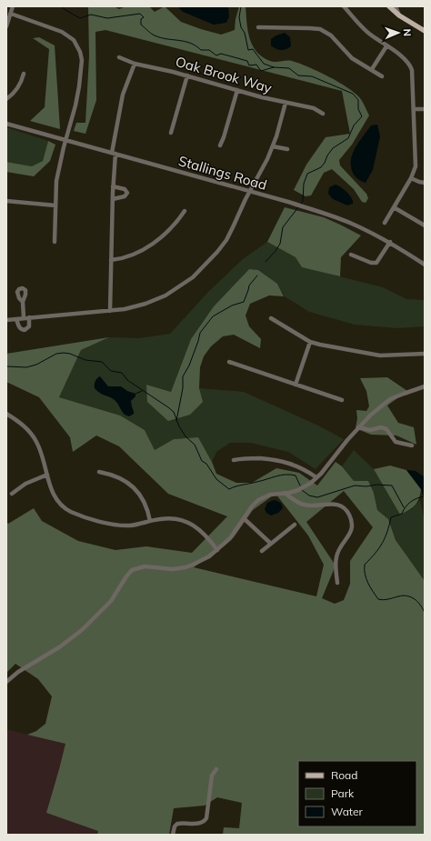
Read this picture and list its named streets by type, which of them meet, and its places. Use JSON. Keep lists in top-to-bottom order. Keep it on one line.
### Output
{"streets":{"street":["Oak Brook Way","Stallings Road"]},"legend":["Road","Park","Water"],"north":"right"}
